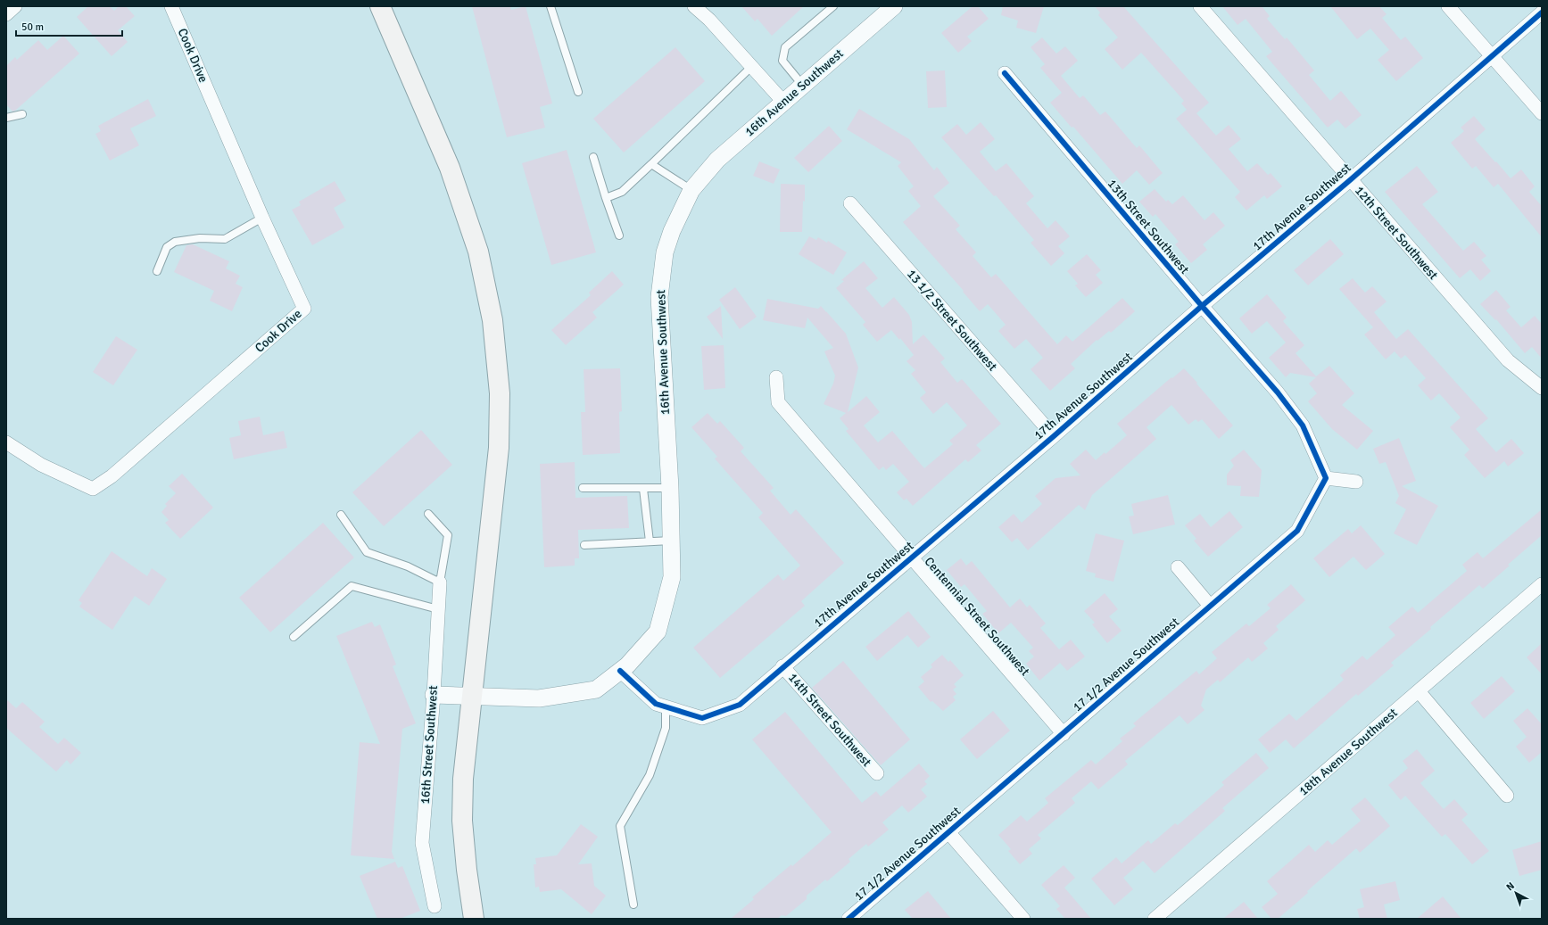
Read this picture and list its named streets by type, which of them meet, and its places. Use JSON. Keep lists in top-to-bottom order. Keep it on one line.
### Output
{"streets":{"street":["Cook Drive","16th Avenue Southwest","17th Avenue Southwest","13th Street Southwest","12th Street Southwest","13 1/2 Street Southwest","Centennial Street Southwest","17 1/2 Avenue Southwest","14th Street Southwest","16th Street Southwest","18th Avenue Southwest"]},"crossings":[["16th Avenue Southwest","17th Avenue Southwest"],["16th Avenue Southwest","16th Street Southwest"],["17th Avenue Southwest","13th Street Southwest"],["17th Avenue Southwest","12th Street Southwest"],["17th Avenue Southwest","13 1/2 Street Southwest"],["17th Avenue Southwest","Centennial Street Southwest"],["17th Avenue Southwest","14th Street Southwest"],["13th Street Southwest","17 1/2 Avenue Southwest"],["Centennial Street Southwest","17 1/2 Avenue Southwest"]],"scale_bar":"50 m","north":"top left"}
